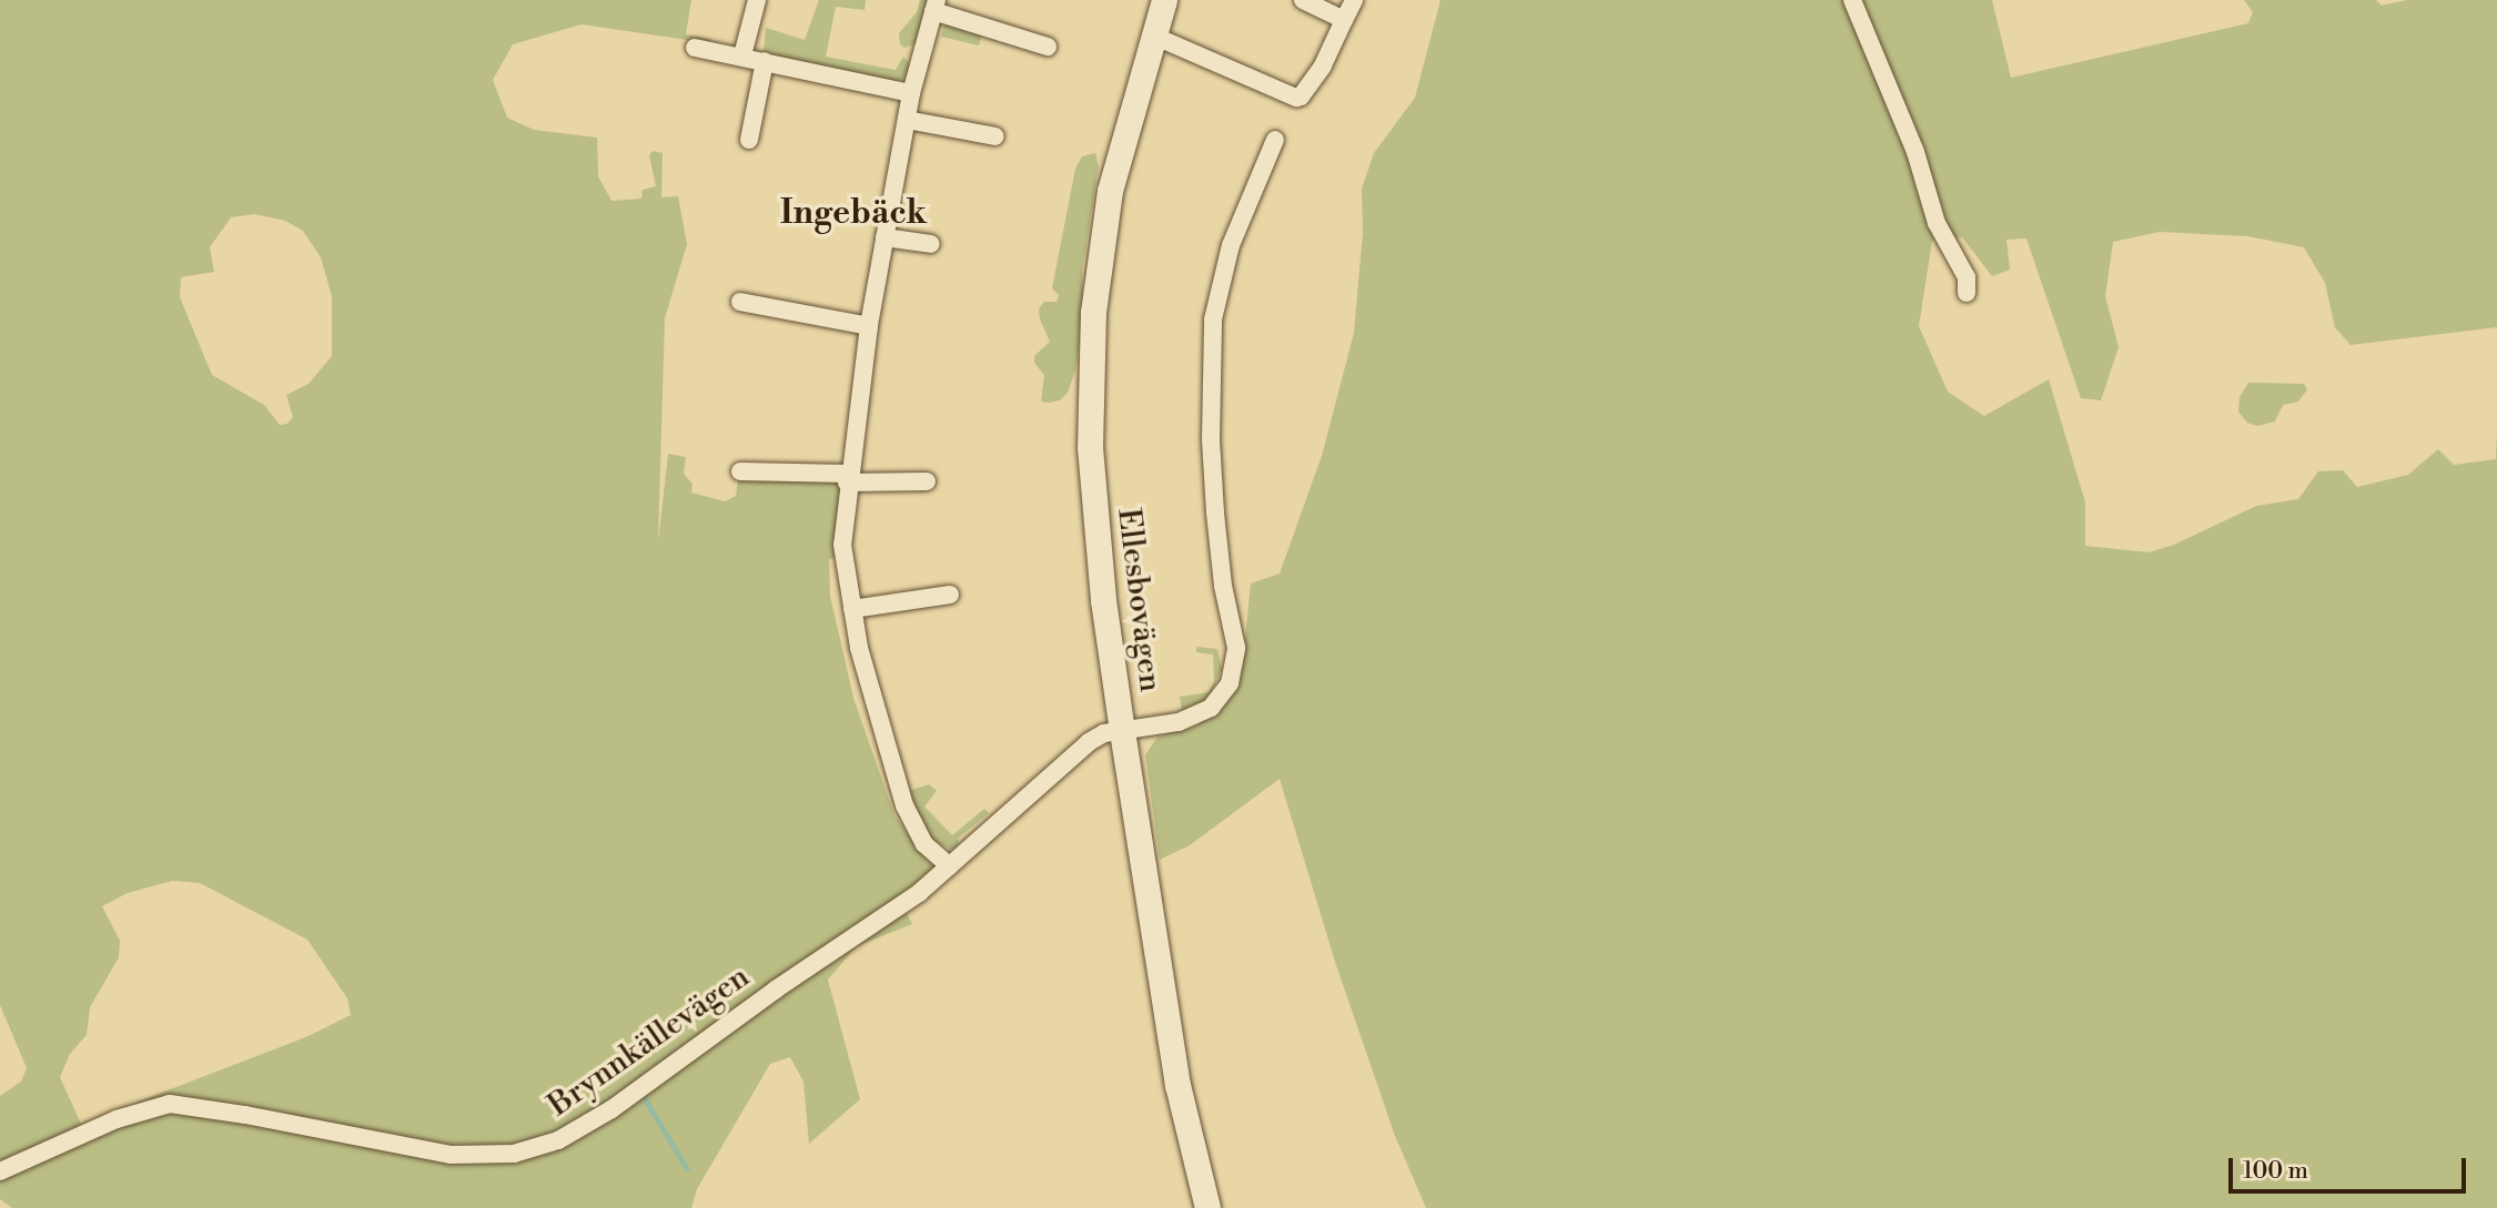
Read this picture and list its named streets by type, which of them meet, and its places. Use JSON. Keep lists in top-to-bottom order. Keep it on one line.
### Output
{"streets":{"main road":["Ellesbovägen"],"street":["Brynnkällevägen"]},"crossings":[["Ellesbovägen","Brynnkällevägen"]],"districts":["Ingebäck"],"scale_bar":"100 m"}
